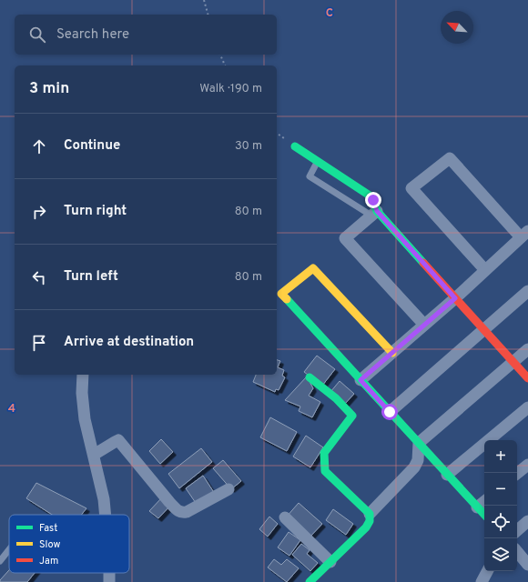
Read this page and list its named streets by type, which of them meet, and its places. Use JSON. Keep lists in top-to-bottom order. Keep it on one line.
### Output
{"legend":["Fast","Slow","Jam"],"north":"top left","page":{"search":"Search here","heading":["3 min","Walk · 190 m"],"list":[["Continue","30 m"],["Turn right","80 m"],["Turn left","80 m"],"Arrive at destination"],"map_buttons":["+","−"]},"grid":{"columns":["C"],"rows":["4"]}}
